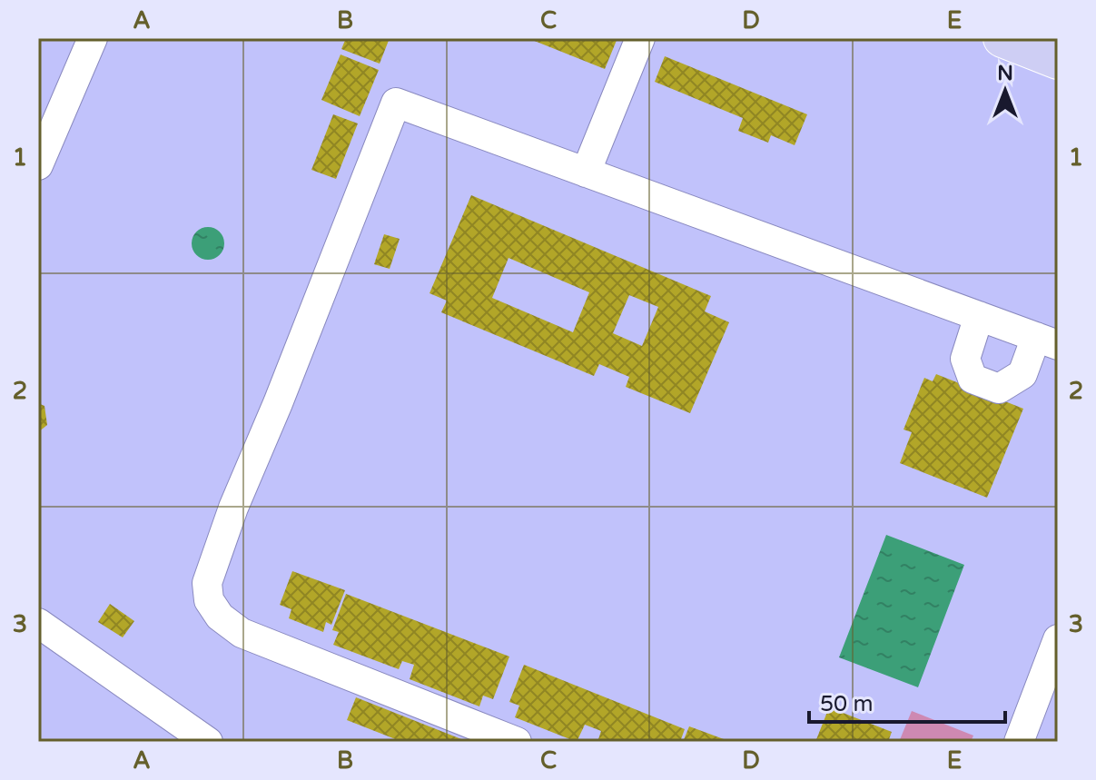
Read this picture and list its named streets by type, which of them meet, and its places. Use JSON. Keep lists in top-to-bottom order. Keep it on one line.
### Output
{"scale_bar":"50 m","north":"top","grid":{"columns":["A","B","C","D","E"],"rows":["1","2","3"]}}
